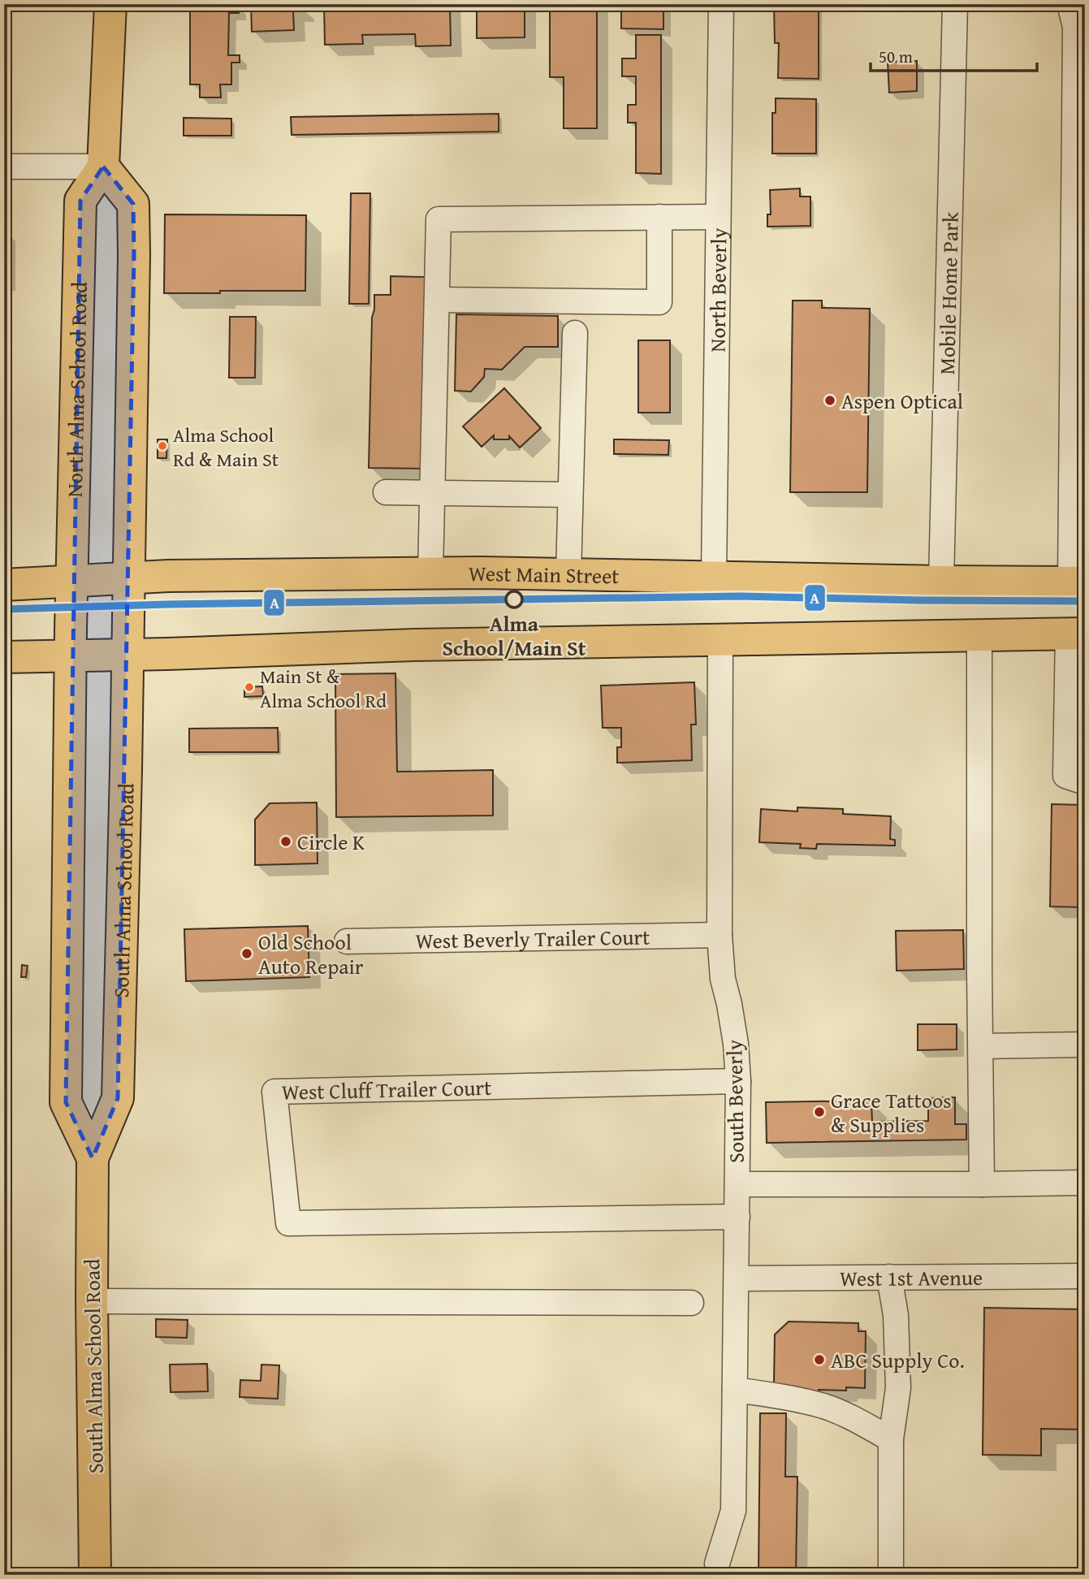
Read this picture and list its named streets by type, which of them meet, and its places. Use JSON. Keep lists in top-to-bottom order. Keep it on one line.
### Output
{"streets":{"main road":["North Alma School Road","West Main Street","South Alma School Road"],"street":["North Beverly","Mobile Home Park","West Beverly Trailer Court","West Cluff Trailer Court","South Beverly","West 1st Avenue"]},"crossings":[["North Beverly","West Main Street"],["Mobile Home Park","West Main Street"],["North Alma School Road","West Main Street"],["North Alma School Road","South Alma School Road"],["West Main Street","South Alma School Road"],["West Beverly Trailer Court","South Beverly"],["West Cluff Trailer Court","South Beverly"],["South Beverly","West 1st Avenue"]],"places":["Aspen Optical","Alma School Rd & Main St","Alma School/Main St","Main St & Alma School Rd","Circle K","Old School Auto Repair","Grace Tattoos & Supplies","ABC Supply Co."],"lines":["transit line A"],"scale_bar":"50 m"}
